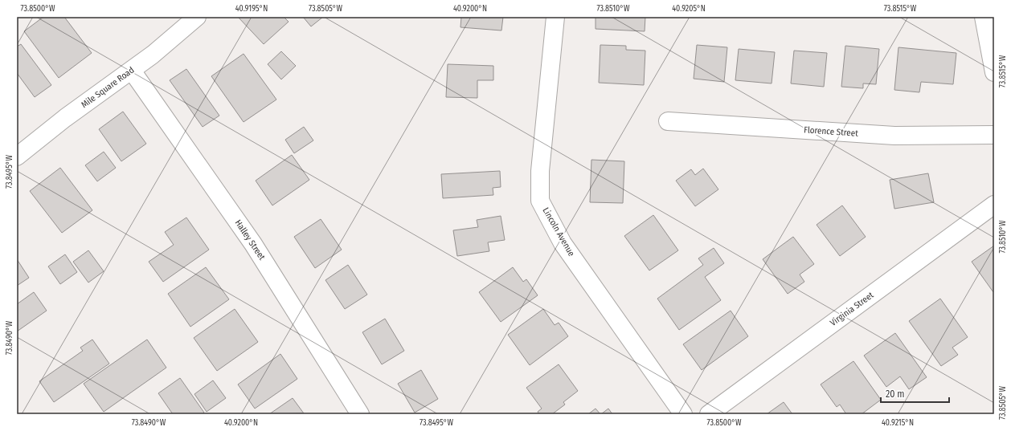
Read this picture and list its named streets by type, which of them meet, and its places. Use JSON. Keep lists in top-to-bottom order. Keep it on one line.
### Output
{"streets":{"street":["Mile Square Road","Florence Street","Lincoln Avenue","Halley Street","Virginia Street"]},"crossings":[["Mile Square Road","Halley Street"]],"scale_bar":"20 m","coordinates":["73.8500°W","40.9195°N","73.8505°W","40.9200°N","73.8510°W","40.9205°N","73.8515°W","73.8495°W","73.8490°W","40.9215°N"]}
